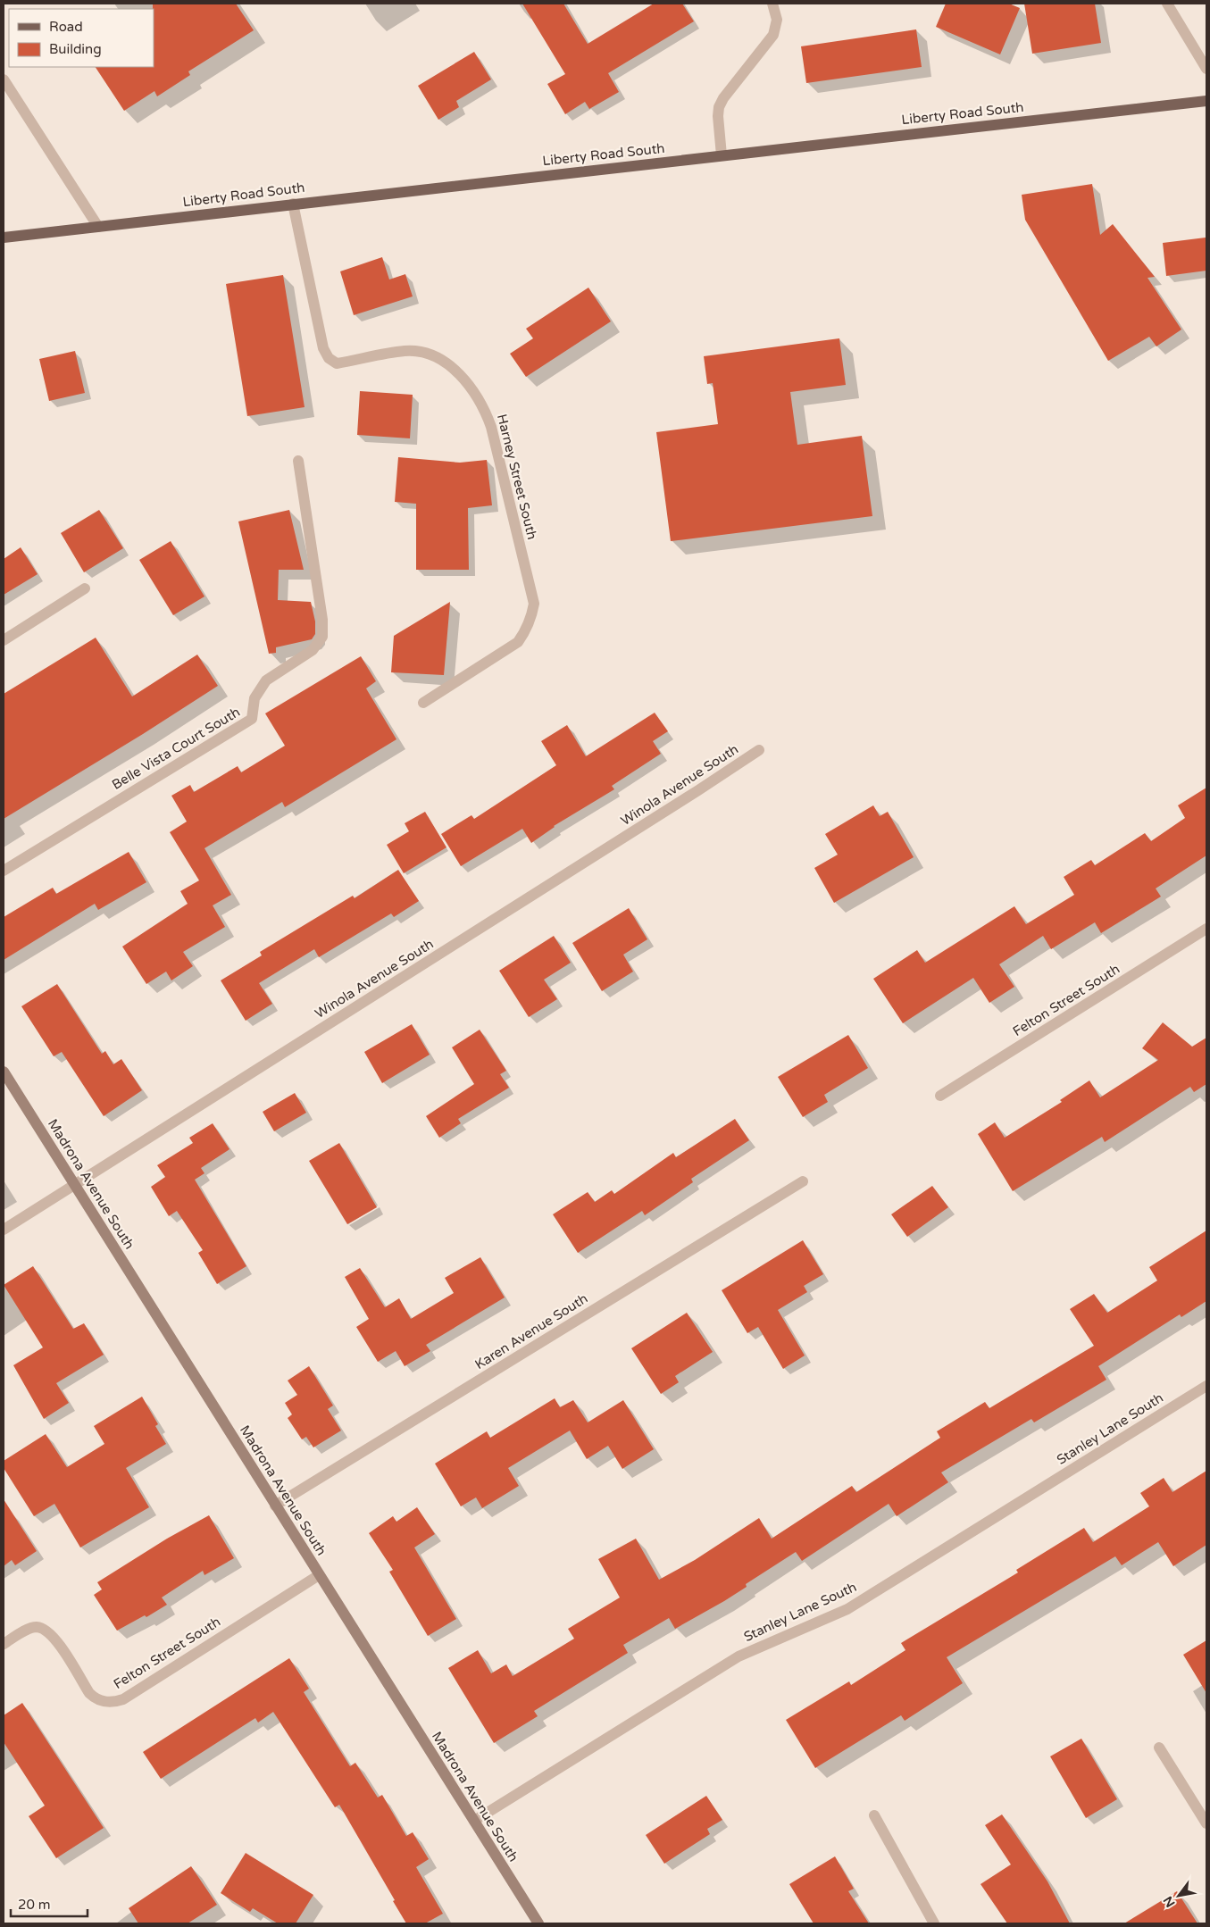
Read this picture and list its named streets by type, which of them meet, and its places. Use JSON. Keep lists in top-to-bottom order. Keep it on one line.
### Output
{"streets":{"main road":["Liberty Road South","Madrona Avenue South"],"street":["Harney Street South","Belle Vista Court South","Winola Avenue South","Felton Street South","Karen Avenue South","Stanley Lane South"]},"crossings":[["Liberty Road South","Harney Street South"],["Winola Avenue South","Madrona Avenue South"],["Felton Street South","Madrona Avenue South"],["Madrona Avenue South","Karen Avenue South"],["Madrona Avenue South","Stanley Lane South"]],"legend":["Road","Building"],"scale_bar":"20 m","north":"bottom left"}
